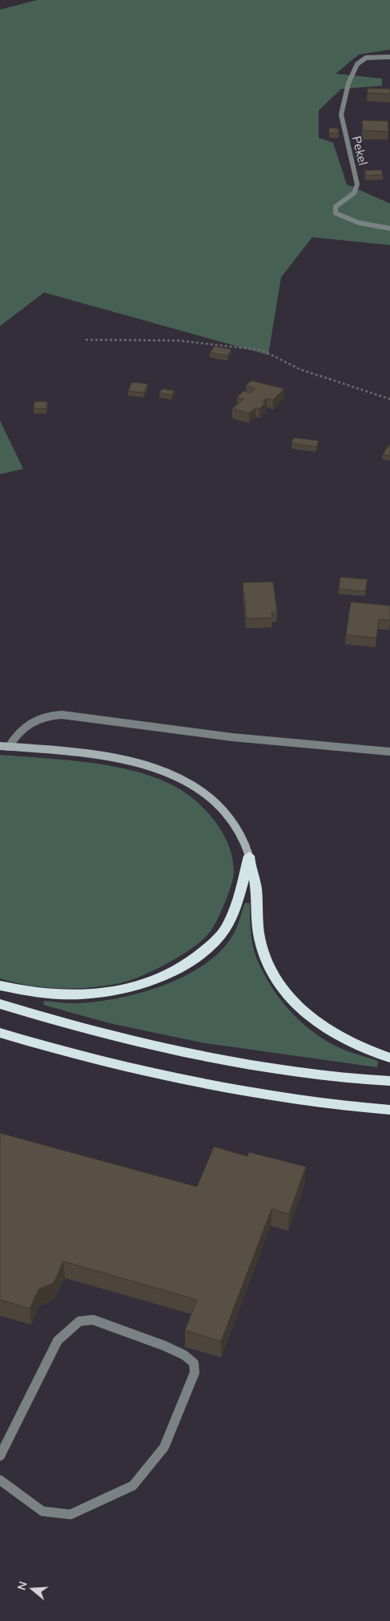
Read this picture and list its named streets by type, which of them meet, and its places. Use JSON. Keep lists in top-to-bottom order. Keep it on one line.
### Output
{"streets":{"street":["Pekel"]},"north":"left"}
